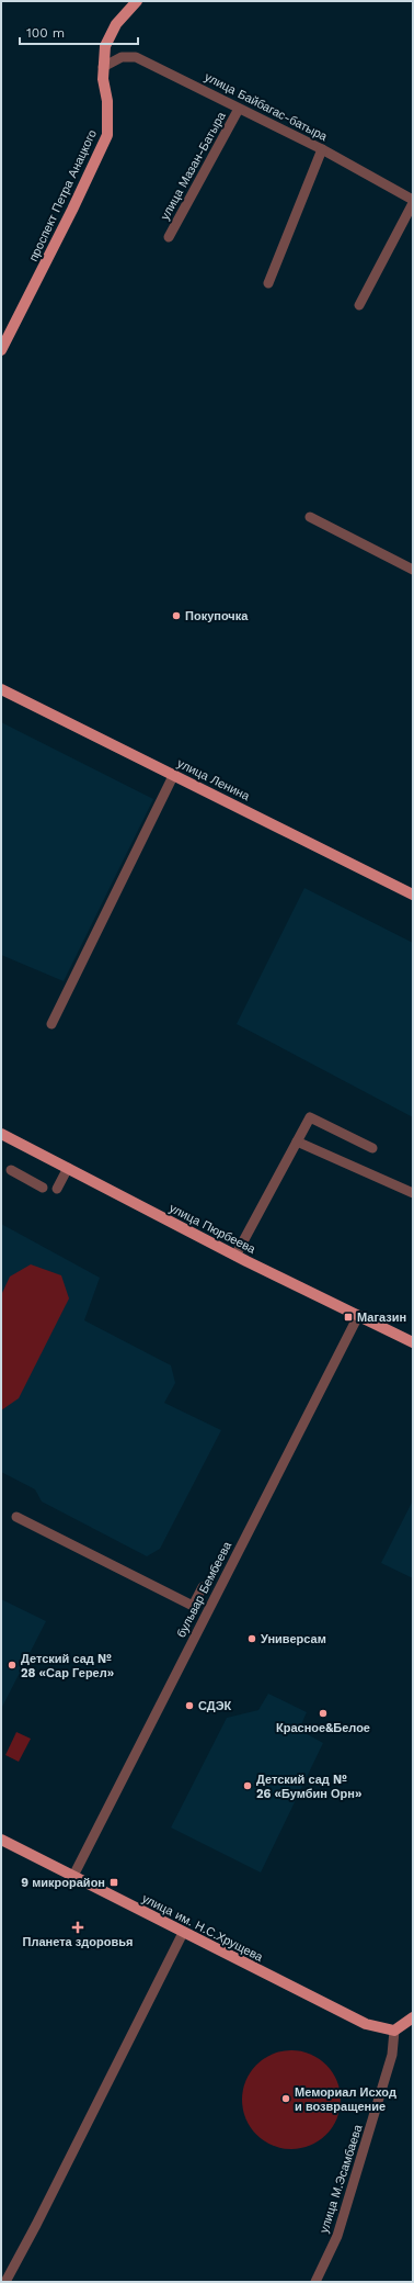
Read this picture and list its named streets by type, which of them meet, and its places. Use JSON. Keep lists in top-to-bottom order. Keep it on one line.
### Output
{"streets":{"main road":["проспект Петра Анацкого","улица Ленина","улица Пюрбеева","улица им. Н.С.Хрущева"],"street":["улица Байбагас-батыра","улица Мазан-Батыра","бульвар Бембеева","улица М.Эсамбаева"]},"crossings":[["улица Байбагас-батыра","улица Мазан-Батыра"],["улица Байбагас-батыра","проспект Петра Анацкого"],["улица Пюрбеева","бульвар Бембеева"],["бульвар Бембеева","улица им. Н.С.Хрущева"],["улица им. Н.С.Хрущева","улица М.Эсамбаева"]],"places":{"other":["Покупочка","Универсам","Детский сад № 28 «Сар Герел»","СДЭК","Красное&Белое","Детский сад № 26 «Бумбин Орн»","Мемориал Исход и возвращение"],"transit":["Магазин","9 микрорайон"],"health":["Планета здоровья"]},"scale_bar":"100 m"}
